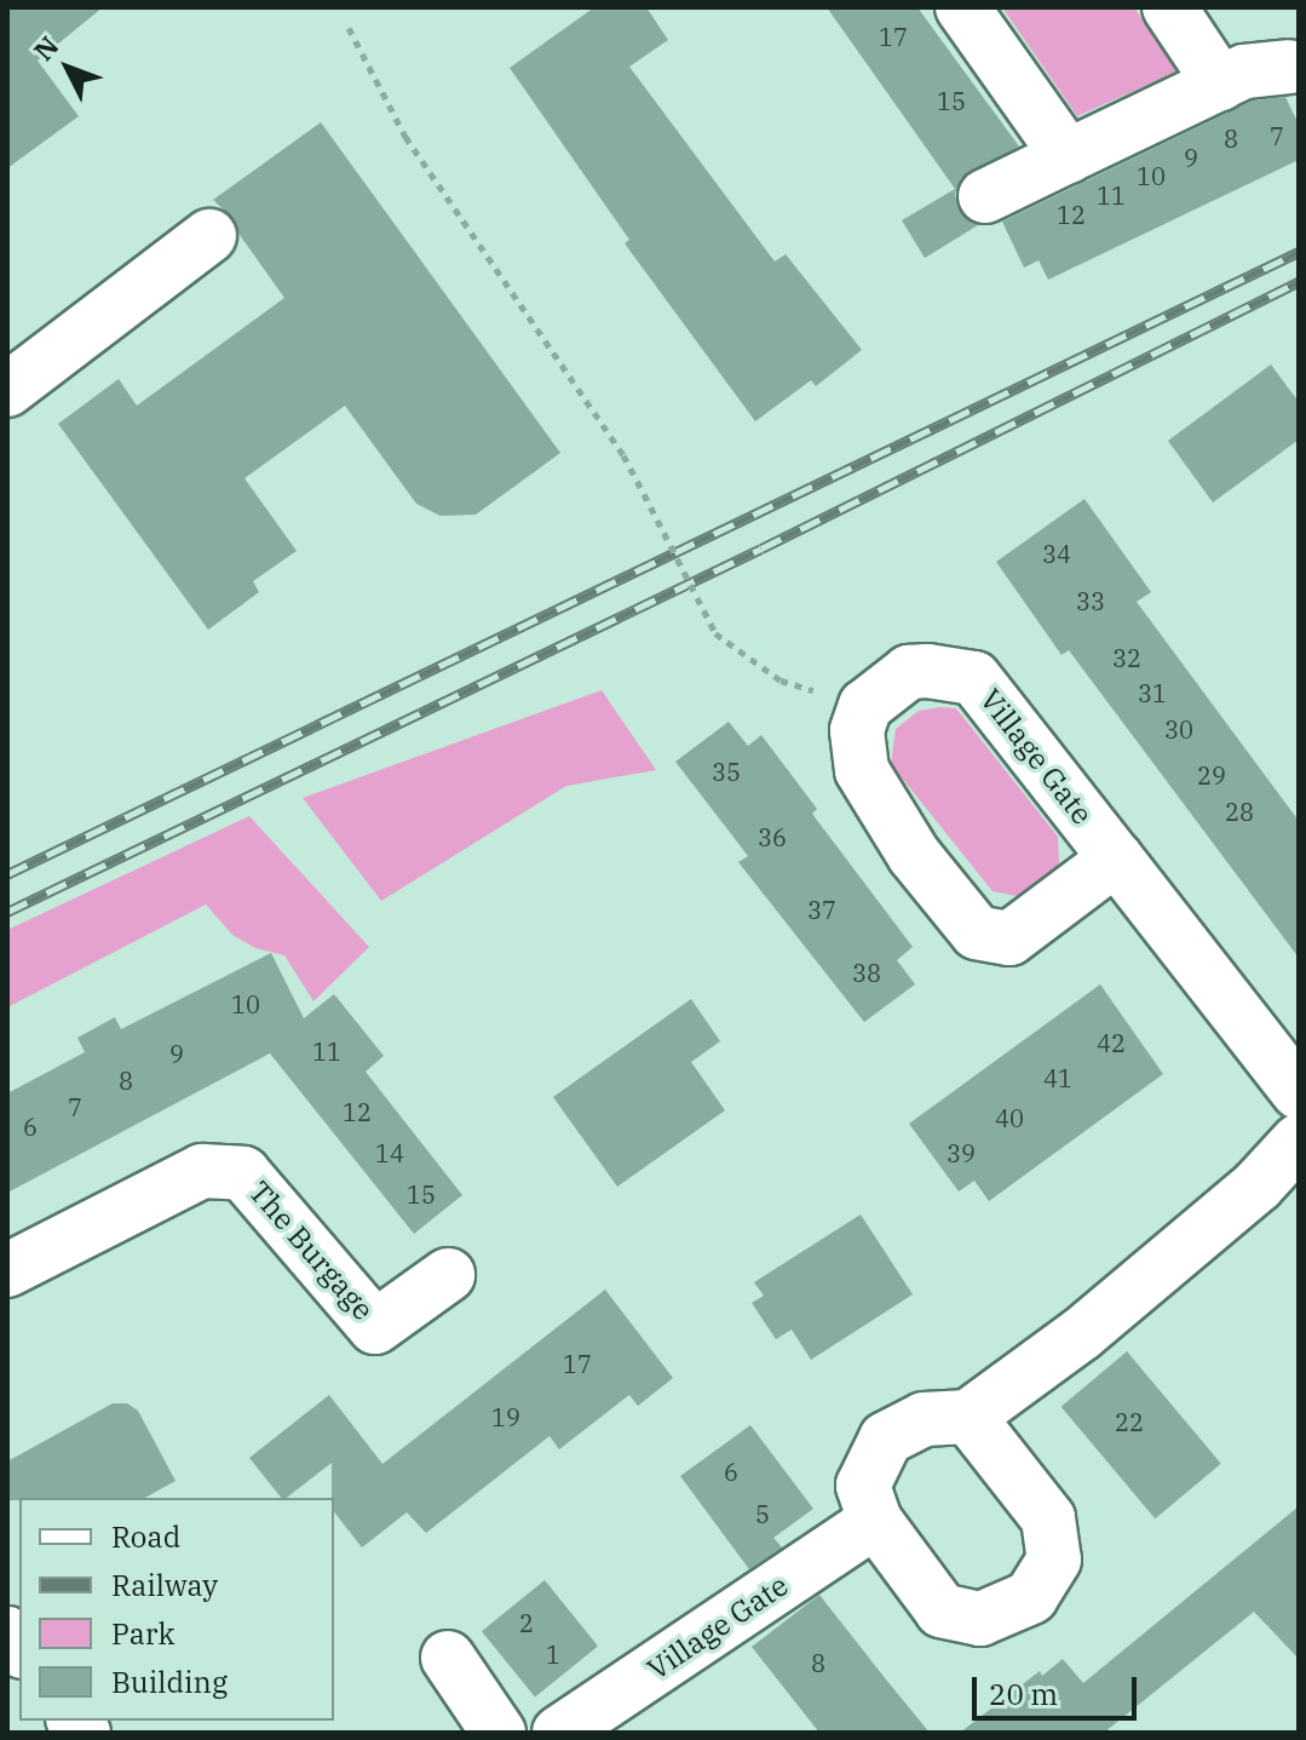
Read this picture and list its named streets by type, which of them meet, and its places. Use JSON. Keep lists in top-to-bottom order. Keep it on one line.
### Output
{"streets":{"street":["Village Gate","The Burgage"]},"house_numbers":["17","15","7","8","9","10","11","12","34","33","32","31","30","35","29","28","36","37","38","10","42","11","9","41","8","7","12","40","6","14","39","15","17","19","22","6","5","2","1","8"],"legend":["Road","Railway","Park","Building"],"scale_bar":"20 m","north":"top left"}
